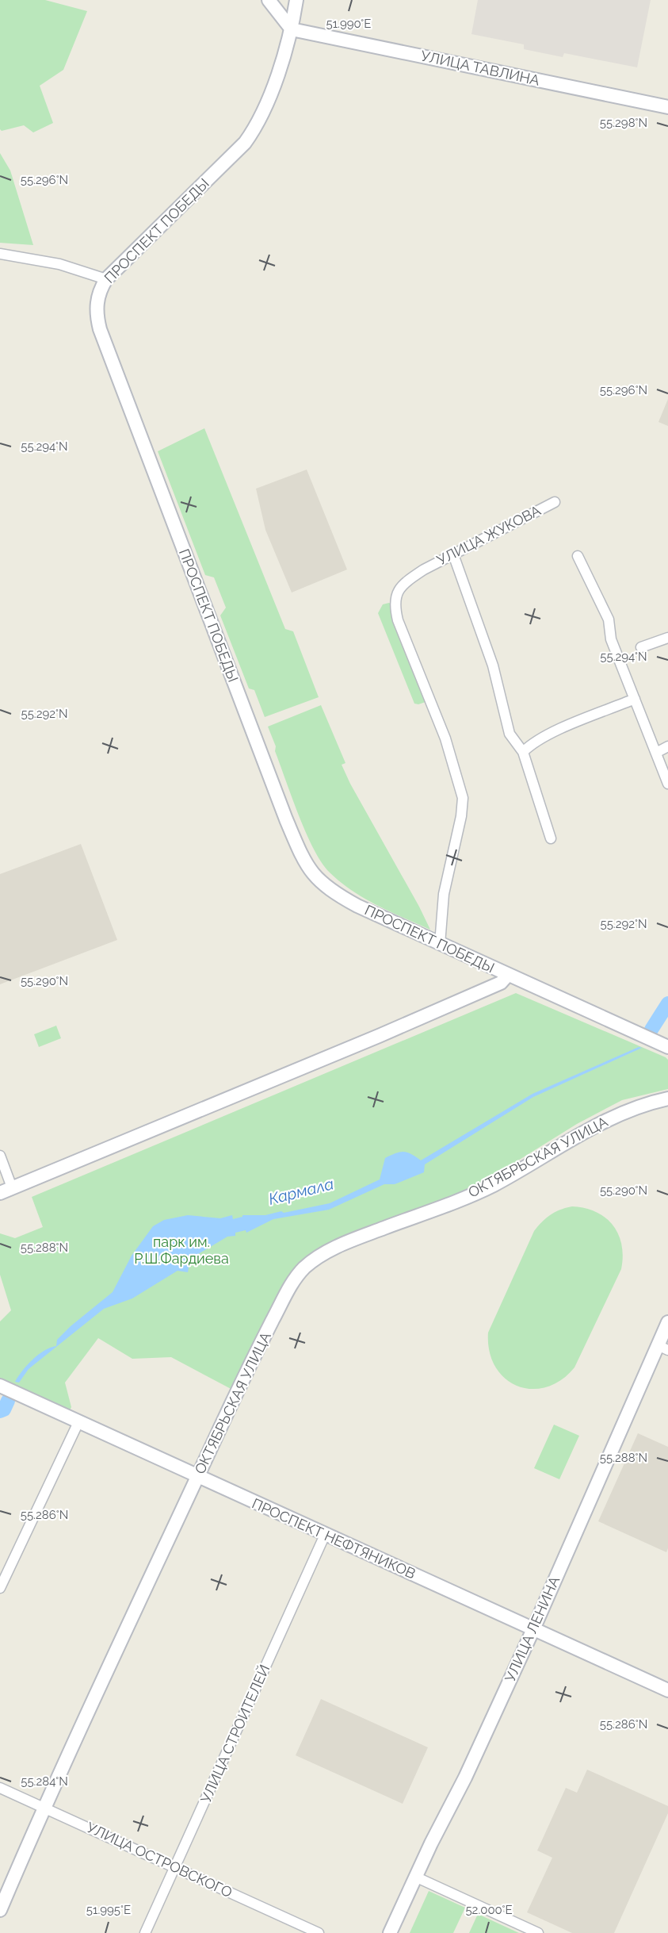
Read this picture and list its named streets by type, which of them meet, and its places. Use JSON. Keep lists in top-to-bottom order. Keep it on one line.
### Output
{"streets":{"main road":["УЛИЦА ТАВЛИНА","ПРОСПЕКТ ПОБЕДЫ","ОКТЯБРЬСКАЯ УЛИЦА","ПРОСПЕКТ НЕФТЯНИКОВ","УЛИЦА ЛЕНИНА"],"street":["УЛИЦА ЖУКОВА","УЛИЦА СТРОИТЕЛЕЙ","УЛИЦА ОСТРОВСКОГО"]},"crossings":[["УЛИЦА ТАВЛИНА","ПРОСПЕКТ ПОБЕДЫ"],["ПРОСПЕКТ ПОБЕДЫ","УЛИЦА ЖУКОВА"],["ОКТЯБРЬСКАЯ УЛИЦА","ПРОСПЕКТ НЕФТЯНИКОВ"],["ОКТЯБРЬСКАЯ УЛИЦА","УЛИЦА ОСТРОВСКОГО"],["ПРОСПЕКТ НЕФТЯНИКОВ","УЛИЦА ЛЕНИНА"],["ПРОСПЕКТ НЕФТЯНИКОВ","УЛИЦА СТРОИТЕЛЕЙ"],["УЛИЦА СТРОИТЕЛЕЙ","УЛИЦА ОСТРОВСКОГО"]],"water":["Кармала"],"parks":["парк им. Р.Ш.Фардиева"],"coordinates":["51.990°E","55.298°N","55.296°N","55.294°N","55.292°N","55.290°N","55.288°N","55.286°N","55.284°N","51.995°E","52.000°E"]}
